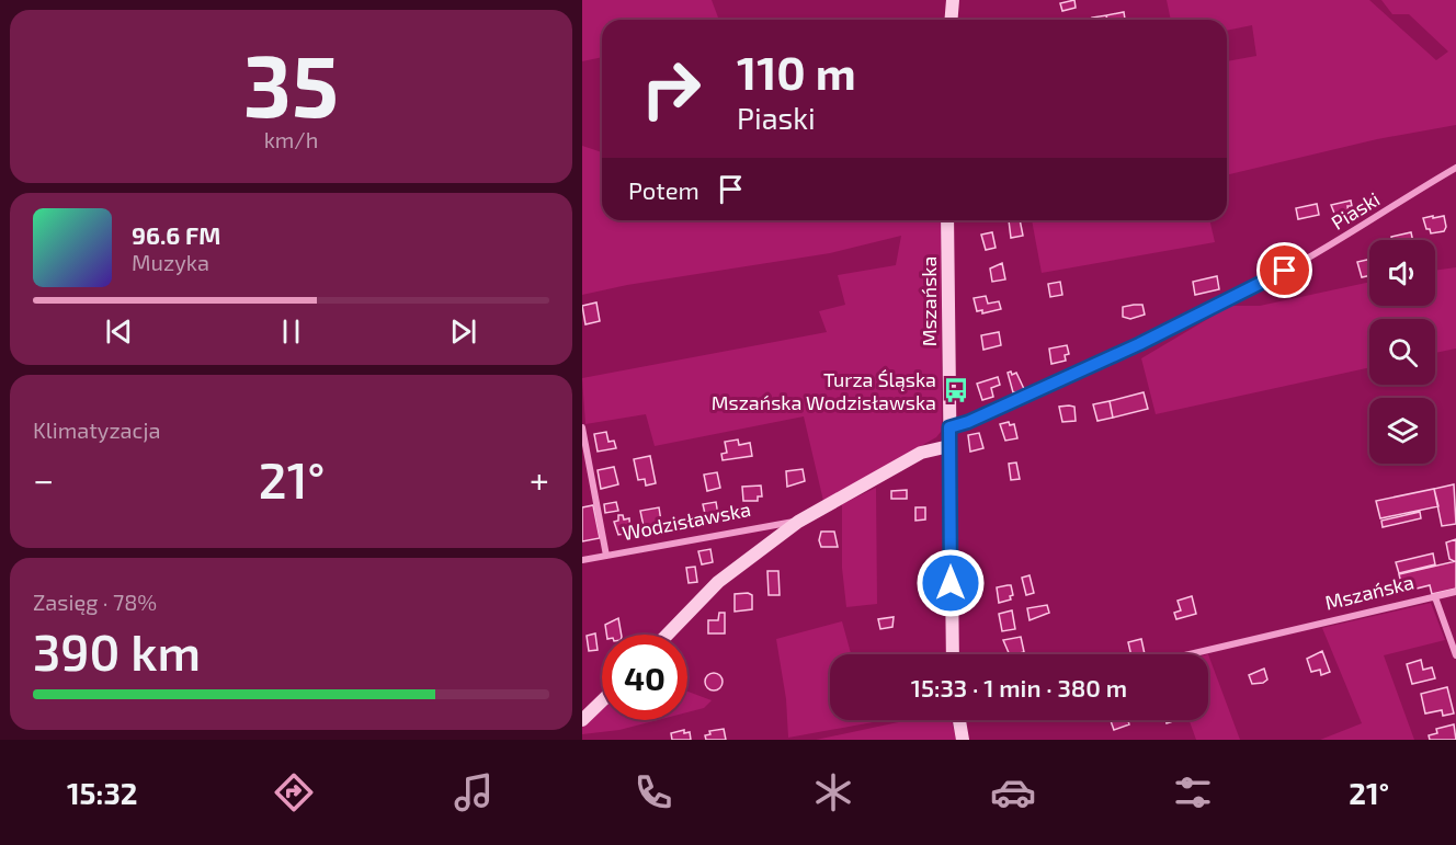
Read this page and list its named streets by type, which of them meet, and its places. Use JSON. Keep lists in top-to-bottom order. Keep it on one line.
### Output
{"streets":{"street":["Piaski","Mszańska","Wodzisławska"]},"crossings":[["Piaski","Mszańska"],["Mszańska","Wodzisławska"]],"places":{"bus stop":["Turza Śląska Mszańska Wodzisławska"]},"page":{"tile":[["35","km/h"],"Klimatyzacja",["Zasięg · 78%","390 km"]],"turn":["110 m","Piaski"],"then":"Potem","song":["96.6 FM","Muzyka"],"heat":["−","21°","+"],"limit":"40","trip":"15:33 · 1 min · 380 m","tabs":["15:32","21°"]}}
